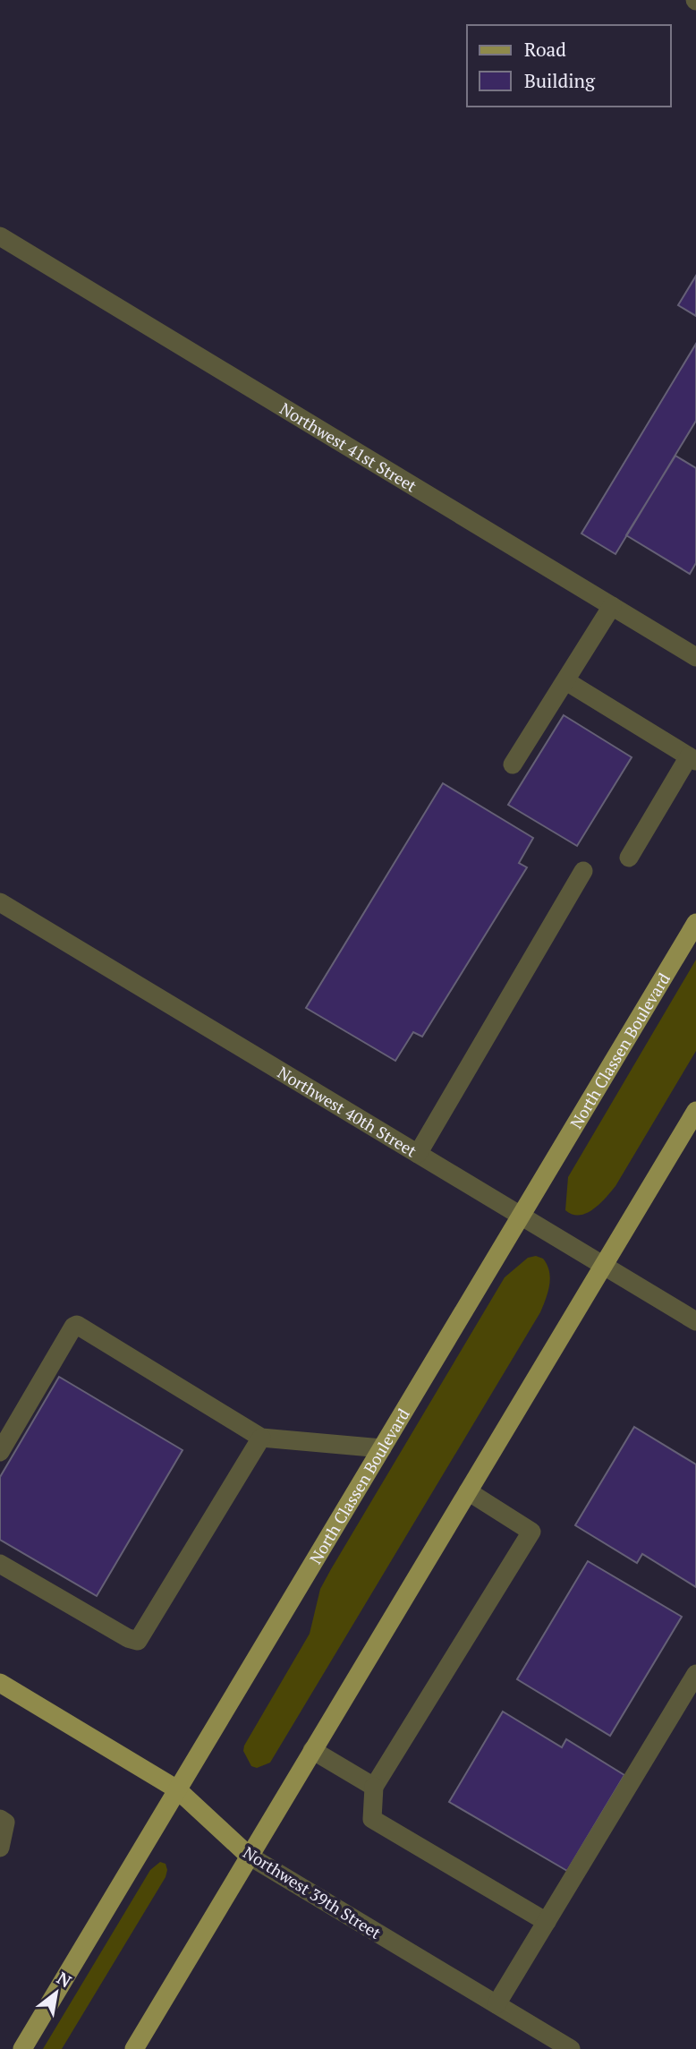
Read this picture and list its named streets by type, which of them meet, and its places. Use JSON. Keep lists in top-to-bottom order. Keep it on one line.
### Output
{"streets":{"main road":["North Classen Boulevard","Northwest 39th Street"],"street":["Northwest 41st Street","Northwest 40th Street"]},"crossings":[["North Classen Boulevard","Northwest 40th Street"],["North Classen Boulevard","Northwest 39th Street"]],"legend":["Road","Building"],"north":"top right"}
